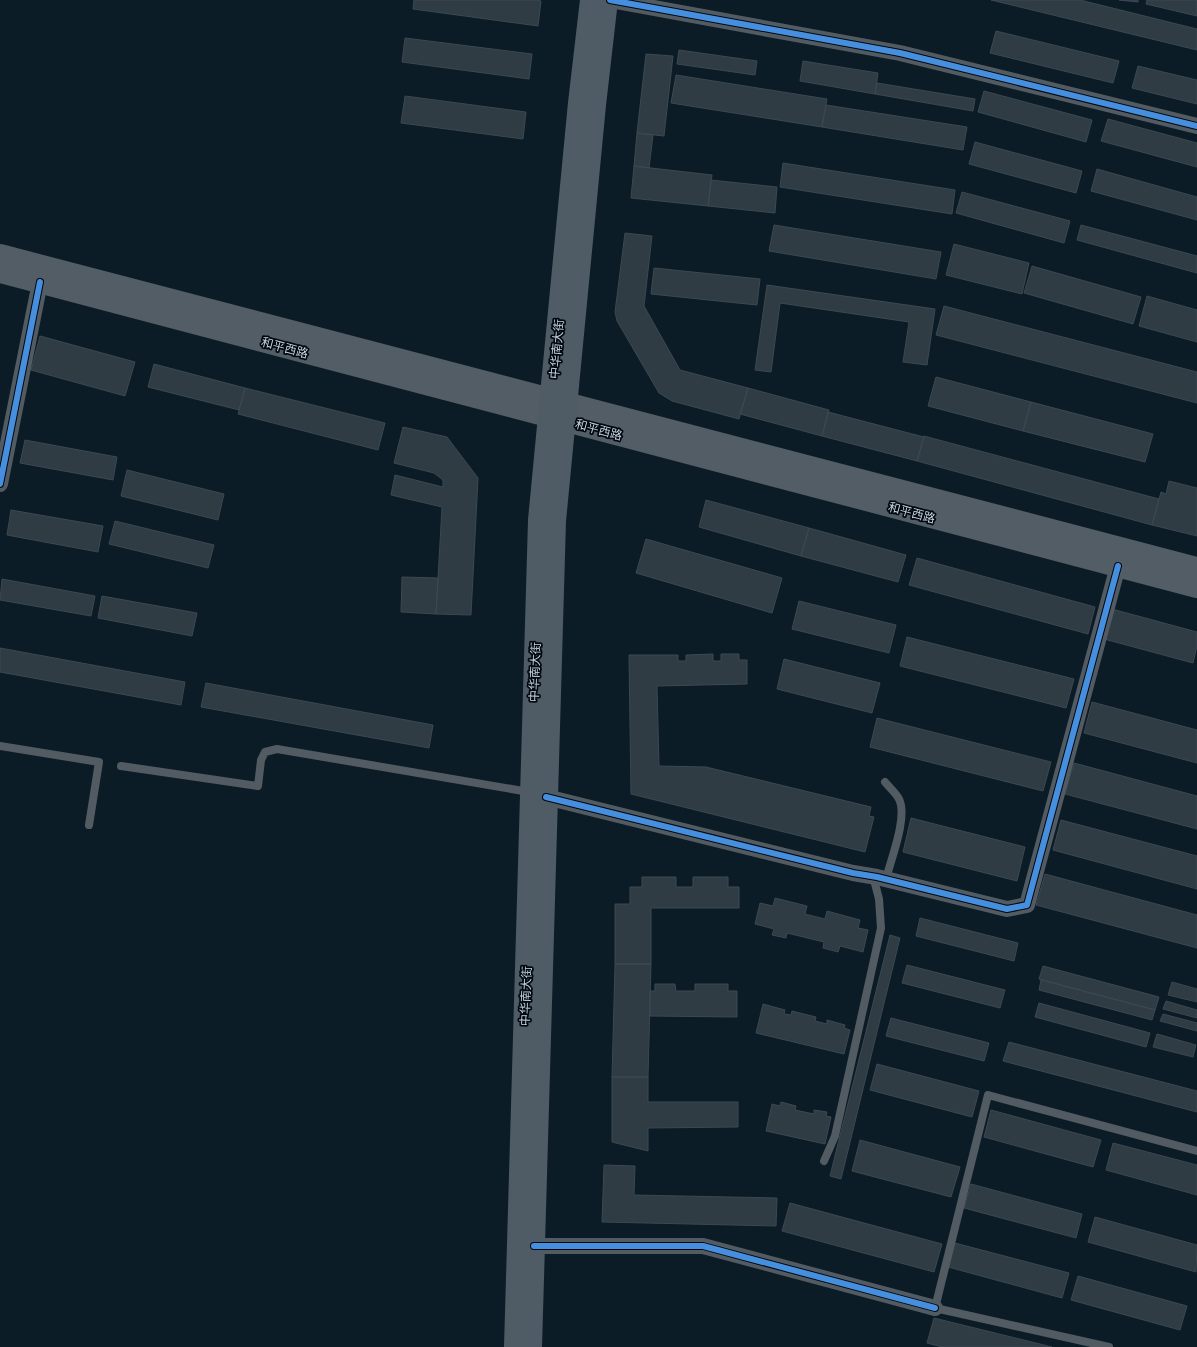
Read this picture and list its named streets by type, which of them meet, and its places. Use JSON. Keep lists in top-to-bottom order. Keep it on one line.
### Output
{"streets":{"main road":["和平西路","中华南大街"]},"crossings":[["和平西路","中华南大街"]]}
